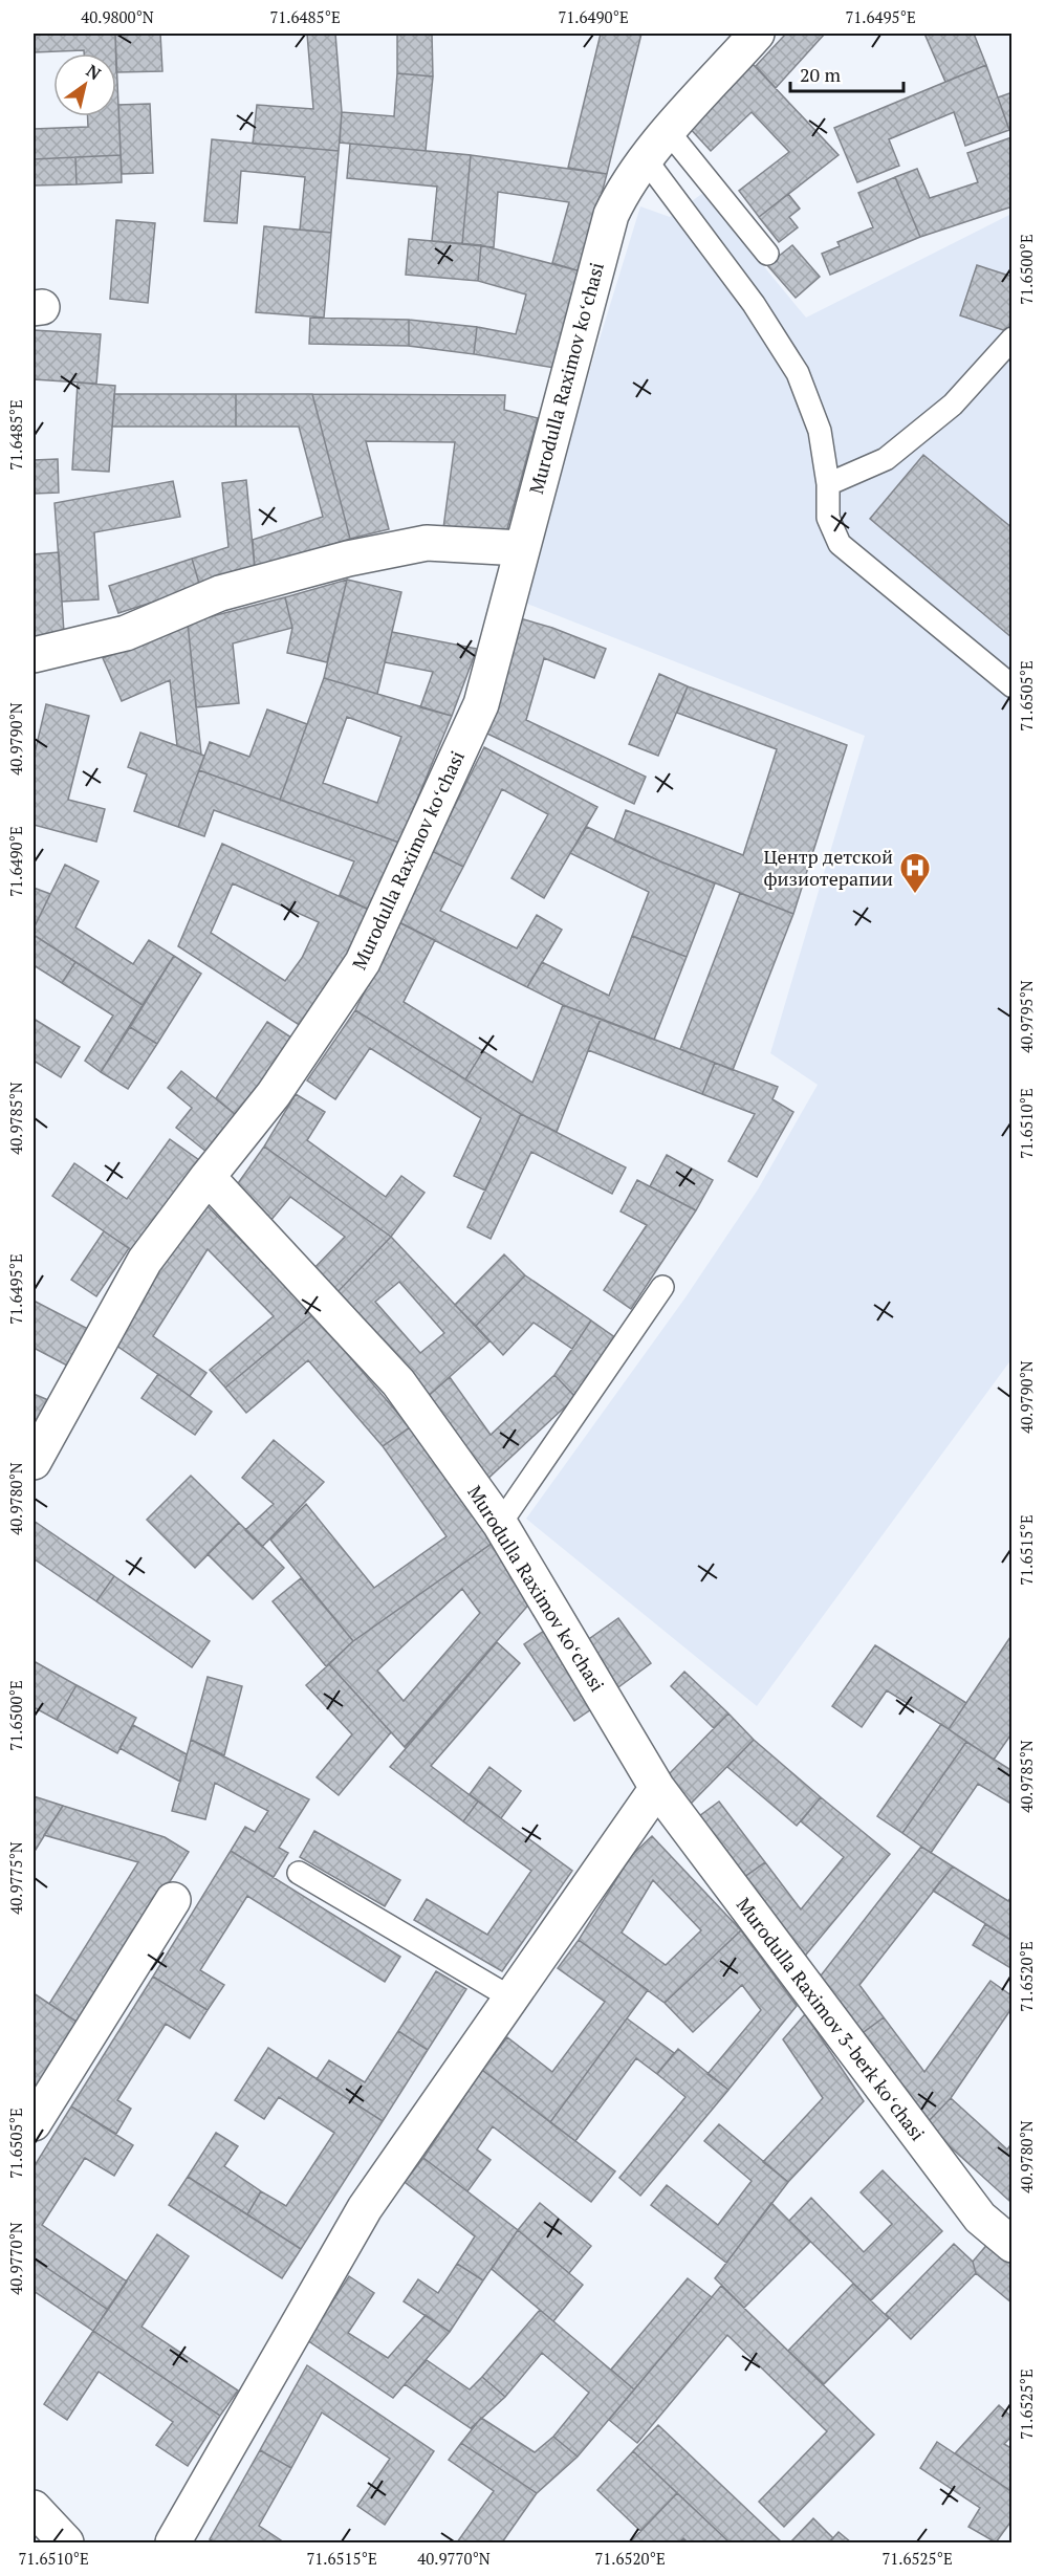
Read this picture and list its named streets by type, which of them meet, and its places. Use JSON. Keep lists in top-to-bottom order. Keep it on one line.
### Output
{"streets":{"street":["Murodulla Raximov koʻchasi","Murodulla Raximov 3-berk koʻchasi"]},"crossings":[["Murodulla Raximov koʻchasi","Murodulla Raximov 3-berk koʻchasi"]],"places":{"hospital":["Центр детской физиотерапии"]},"scale_bar":"20 m","north":"top right","coordinates":["40.9800°N","71.6485°E","71.6490°E","71.6495°E","71.6500°E","71.6505°E","40.9790°N","40.9795°N","40.9785°N","71.6510°E","40.9780°N","71.6515°E","40.9775°N","71.6520°E","40.9770°N","71.6525°E"]}
